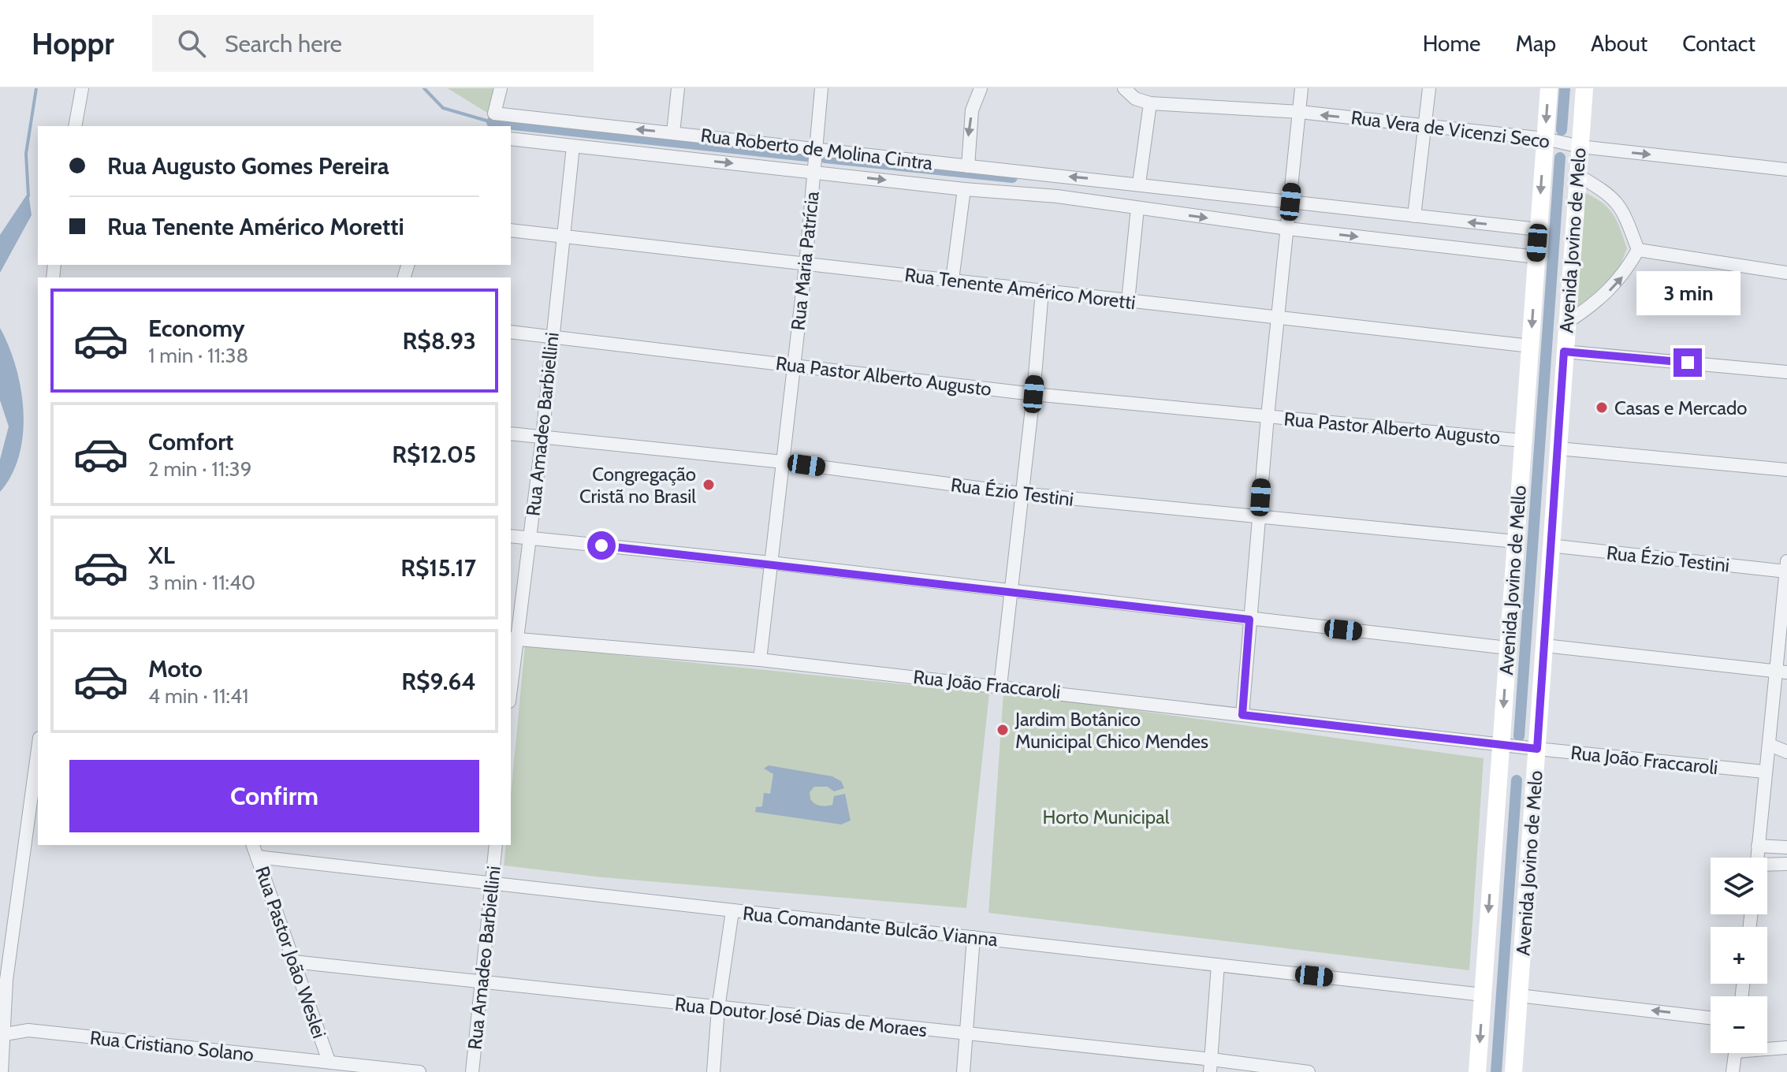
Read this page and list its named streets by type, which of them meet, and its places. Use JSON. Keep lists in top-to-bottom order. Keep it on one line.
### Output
{"streets":{"main road":["Avenida Jovino de Melo","Avenida Jovino de Mello"],"street":["Rua Vera de Vicenzi Seco","Rua Roberto de Molina Cintra","Rua Maria Patrícia","Rua Tenente Américo Moretti","Rua Pastor Alberto Augusto","Rua Amadeo Barbiellini","Rua Ézio Testini","Rua João Fraccaroli","Rua Comandante Bulcão Vianna","Rua Pastor João Weslei","Rua Doutor José Dias de Moraes","Rua Cristiano Solano"]},"crossings":[["Rua Vera de Vicenzi Seco","Avenida Jovino de Melo"],["Rua Vera de Vicenzi Seco","Avenida Jovino de Mello"],["Rua Roberto de Molina Cintra","Rua Maria Patrícia"],["Rua Roberto de Molina Cintra","Rua Amadeo Barbiellini"],["Rua Roberto de Molina Cintra","Avenida Jovino de Mello"],["Avenida Jovino de Melo","Rua Ézio Testini"],["Avenida Jovino de Melo","Rua João Fraccaroli"],["Rua Maria Patrícia","Rua Tenente Américo Moretti"],["Rua Maria Patrícia","Rua Pastor Alberto Augusto"],["Rua Maria Patrícia","Rua Ézio Testini"],["Rua Maria Patrícia","Rua João Fraccaroli"],["Rua Tenente Américo Moretti","Rua Amadeo Barbiellini"],["Rua Tenente Américo Moretti","Avenida Jovino de Mello"],["Rua Pastor Alberto Augusto","Rua Amadeo Barbiellini"],["Rua Pastor Alberto Augusto","Avenida Jovino de Mello"],["Rua Amadeo Barbiellini","Rua Ézio Testini"],["Rua Amadeo Barbiellini","Rua João Fraccaroli"],["Rua Amadeo Barbiellini","Rua Comandante Bulcão Vianna"],["Rua Amadeo Barbiellini","Rua Doutor José Dias de Moraes"],["Rua Ézio Testini","Avenida Jovino de Mello"],["Avenida Jovino de Mello","Rua João Fraccaroli"],["Avenida Jovino de Mello","Rua Comandante Bulcão Vianna"],["Rua Comandante Bulcão Vianna","Rua Pastor João Weslei"],["Rua Pastor João Weslei","Rua Doutor José Dias de Moraes"],["Rua Pastor João Weslei","Rua Cristiano Solano"]],"one_way":["Avenida Jovino de Mello"],"parks":["Horto Municipal"],"places":["Casas e Mercado","Congregação Cristã no Brasil","Jardim Botânico Municipal Chico Mendes"],"page":{"header":"Hoppr","search":"Search here","nav":["Home","Map","About","Contact"],"banner":["Rua Augusto Gomes Pereira","Rua Tenente Américo Moretti"],"bubble":"3 min","list":[{"name":"Economy","note":"1 min · 11:38","value":"R$8.93"},{"name":"Comfort","note":"2 min · 11:39","value":"R$12.05"},{"name":"XL","note":"3 min · 11:40","value":"R$15.17"},{"name":"Moto","note":"4 min · 11:41","value":"R$9.64"}],"buttons":"Confirm","map_buttons":["+","−"]}}
